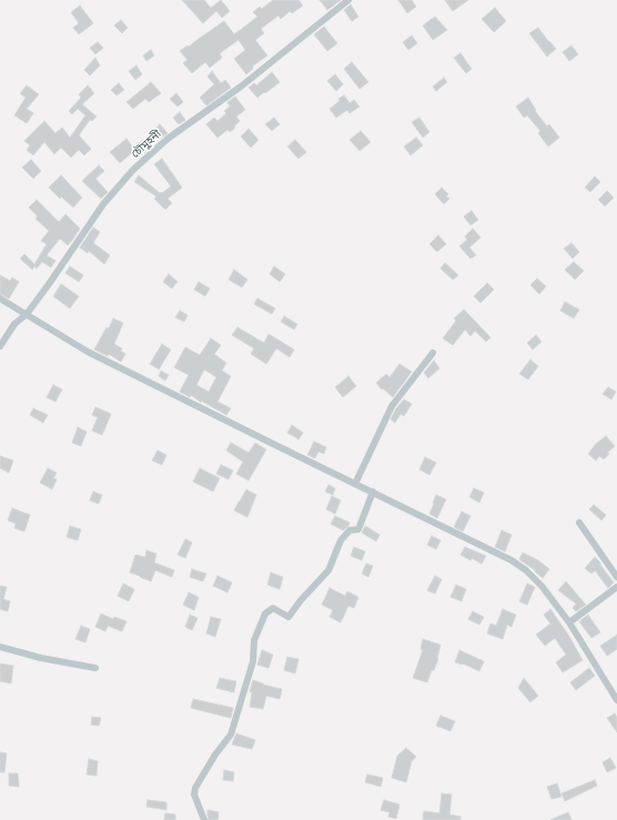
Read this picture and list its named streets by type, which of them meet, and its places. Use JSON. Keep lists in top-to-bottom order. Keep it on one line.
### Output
{"streets":{"street":["চৌমুহনী"]}}
